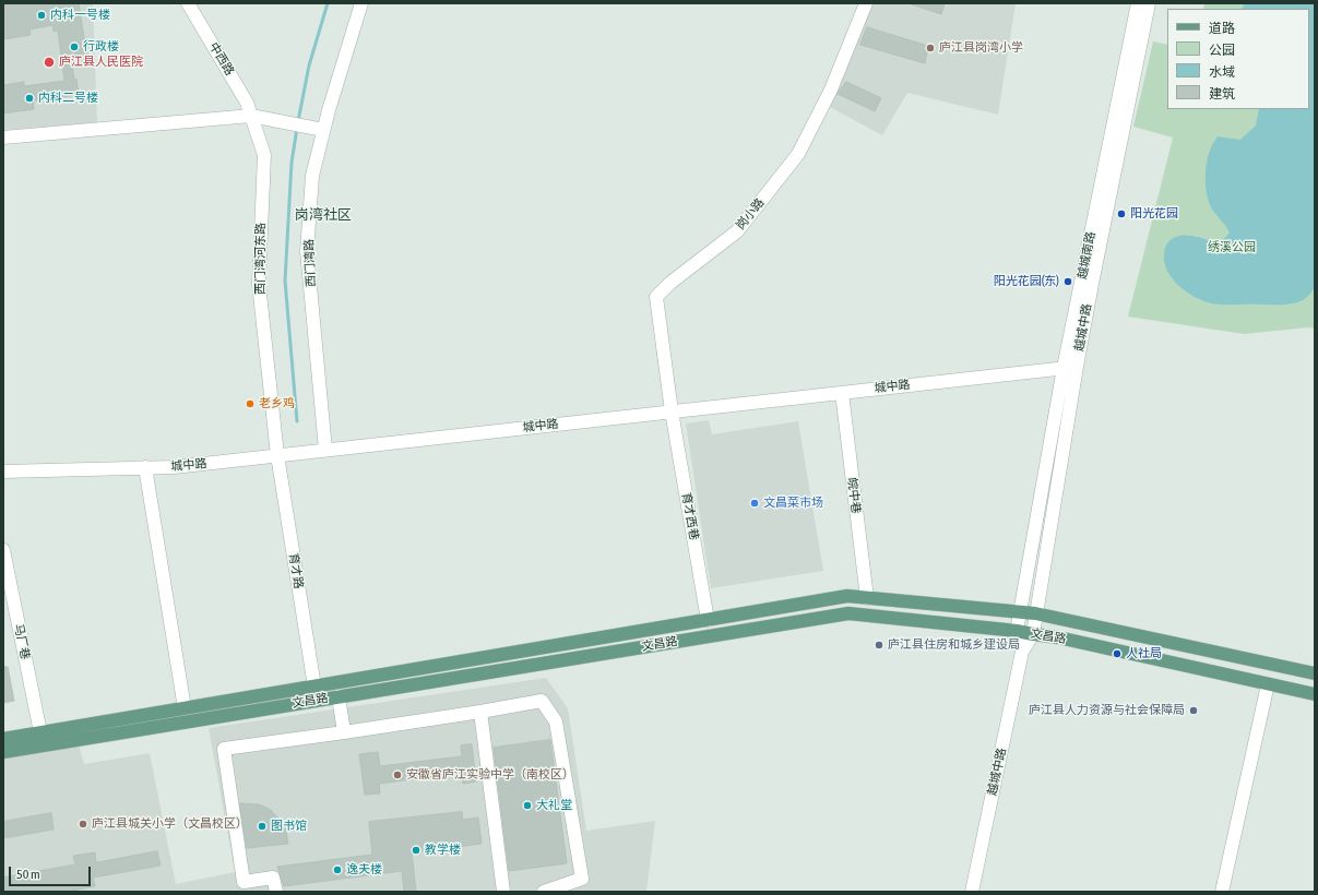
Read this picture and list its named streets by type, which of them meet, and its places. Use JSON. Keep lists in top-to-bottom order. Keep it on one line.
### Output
{"streets":{"main road":["文昌路"],"street":["中西路","岗小路","越城南路","西门湾河东路","西门湾路","越城中路","城中路","皖中巷","育才西巷","育才路","马厂巷"]},"crossings":[["中西路","西门湾河东路"],["岗小路","城中路"],["岗小路","育才西巷"],["越城南路","越城中路"],["越城南路","城中路"],["越城南路","文昌路"],["西门湾河东路","城中路"],["西门湾河东路","育才路"],["西门湾路","城中路"],["越城中路","城中路"],["越城中路","文昌路"],["城中路","皖中巷"],["城中路","育才西巷"],["城中路","育才路"],["皖中巷","文昌路"],["育才西巷","文昌路"],["育才路","文昌路"],["文昌路","马厂巷"]],"districts":["岗湾社区"],"parks":["绣溪公园"],"places":["内科一号楼","行政楼","庐江县岗湾小学","庐江县人民医院","内科二号楼","阳光花园","阳光花园(东)","老乡鸡","文昌菜市场","庐江县住房和城乡建设局","人社局","庐江县人力资源与社会保障局","安徽省庐江实验中学（南校区）","大礼堂","庐江县城关小学（文昌校区）","图书馆","教学楼","逸夫楼"],"legend":["道路","公园","水域","建筑"],"scale_bar":"50 m"}
